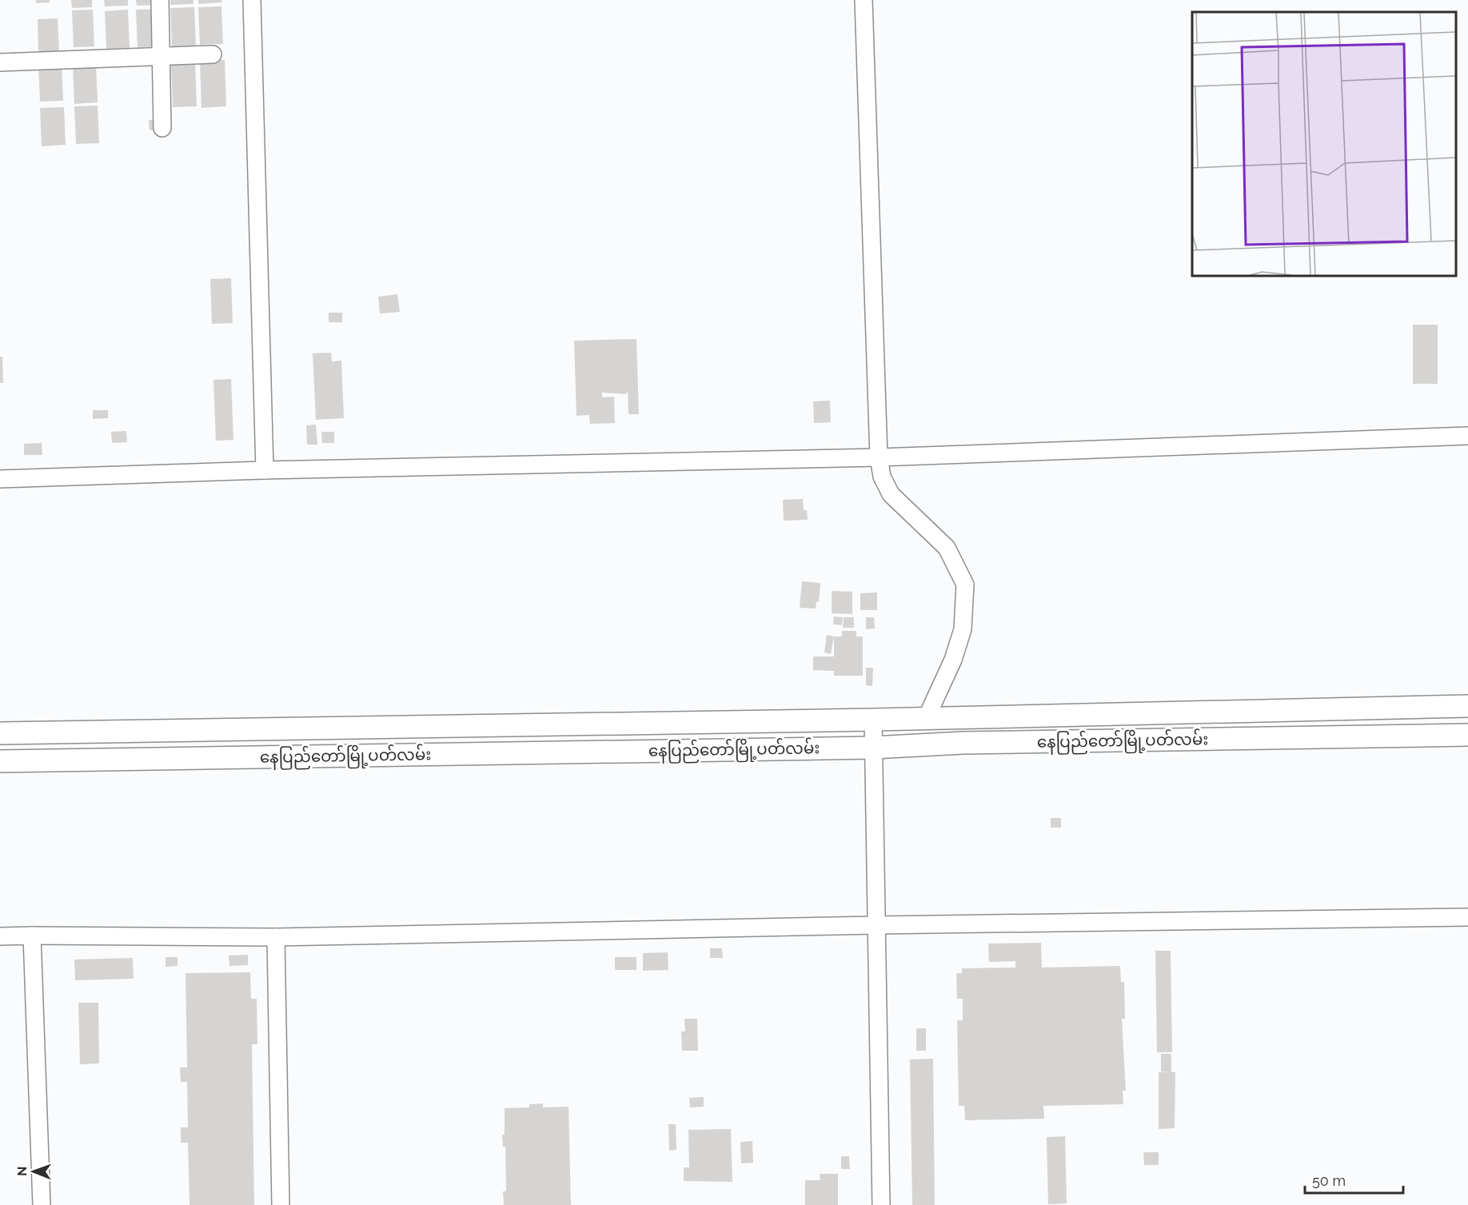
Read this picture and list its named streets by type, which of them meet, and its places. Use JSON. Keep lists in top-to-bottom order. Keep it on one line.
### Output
{"streets":{"main road":["နေပြည်တော်မြို့ပတ်လမ်း"]},"scale_bar":"50 m","north":"left"}
